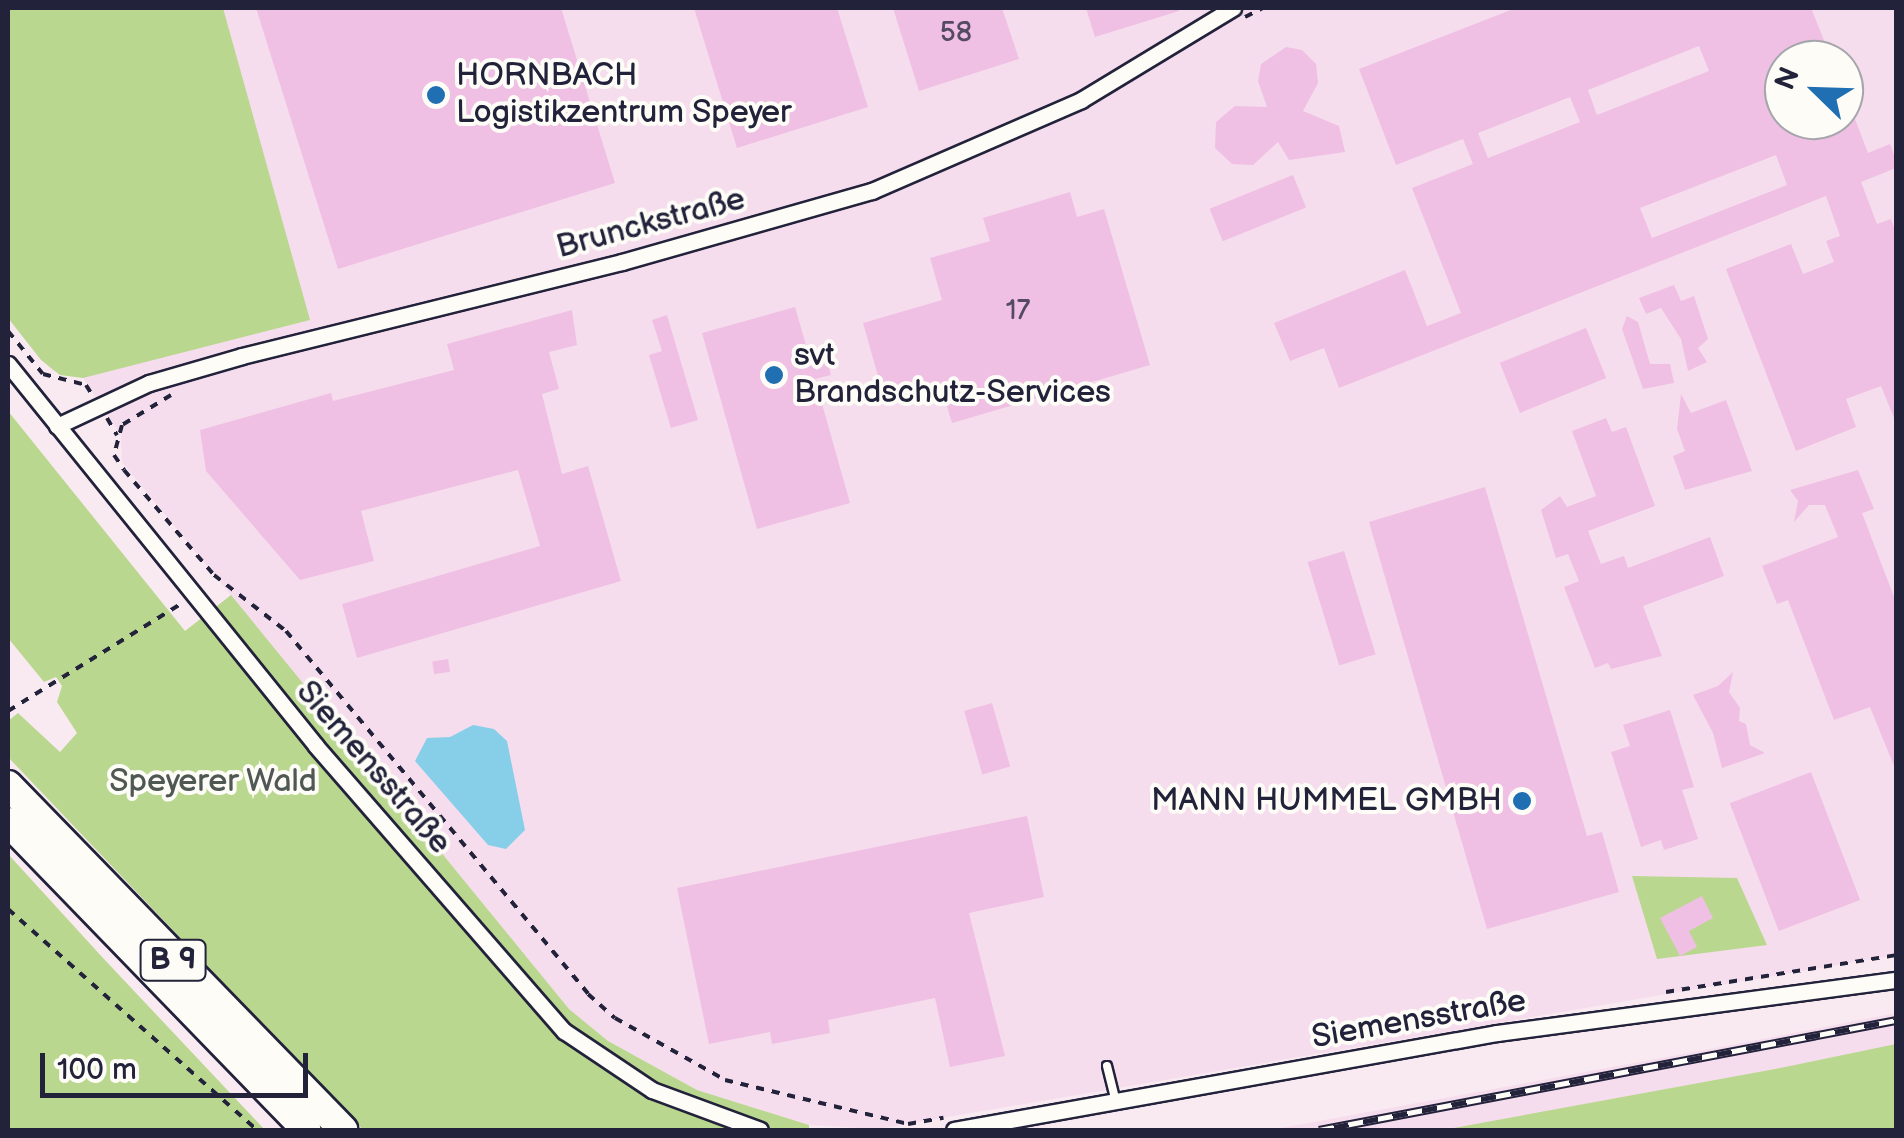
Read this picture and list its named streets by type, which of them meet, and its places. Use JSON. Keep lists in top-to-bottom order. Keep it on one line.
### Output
{"streets":{"highway":["B 9"],"street":["Brunckstraße","Siemensstraße"]},"crossings":[["Brunckstraße","Siemensstraße"]],"parks":["Speyerer Wald"],"places":["HORNBACH Logistikzentrum Speyer","svt Brandschutz-Services","MANN HUMMEL GMBH"],"house_numbers":["58","17"],"scale_bar":"100 m","north":"top left"}
